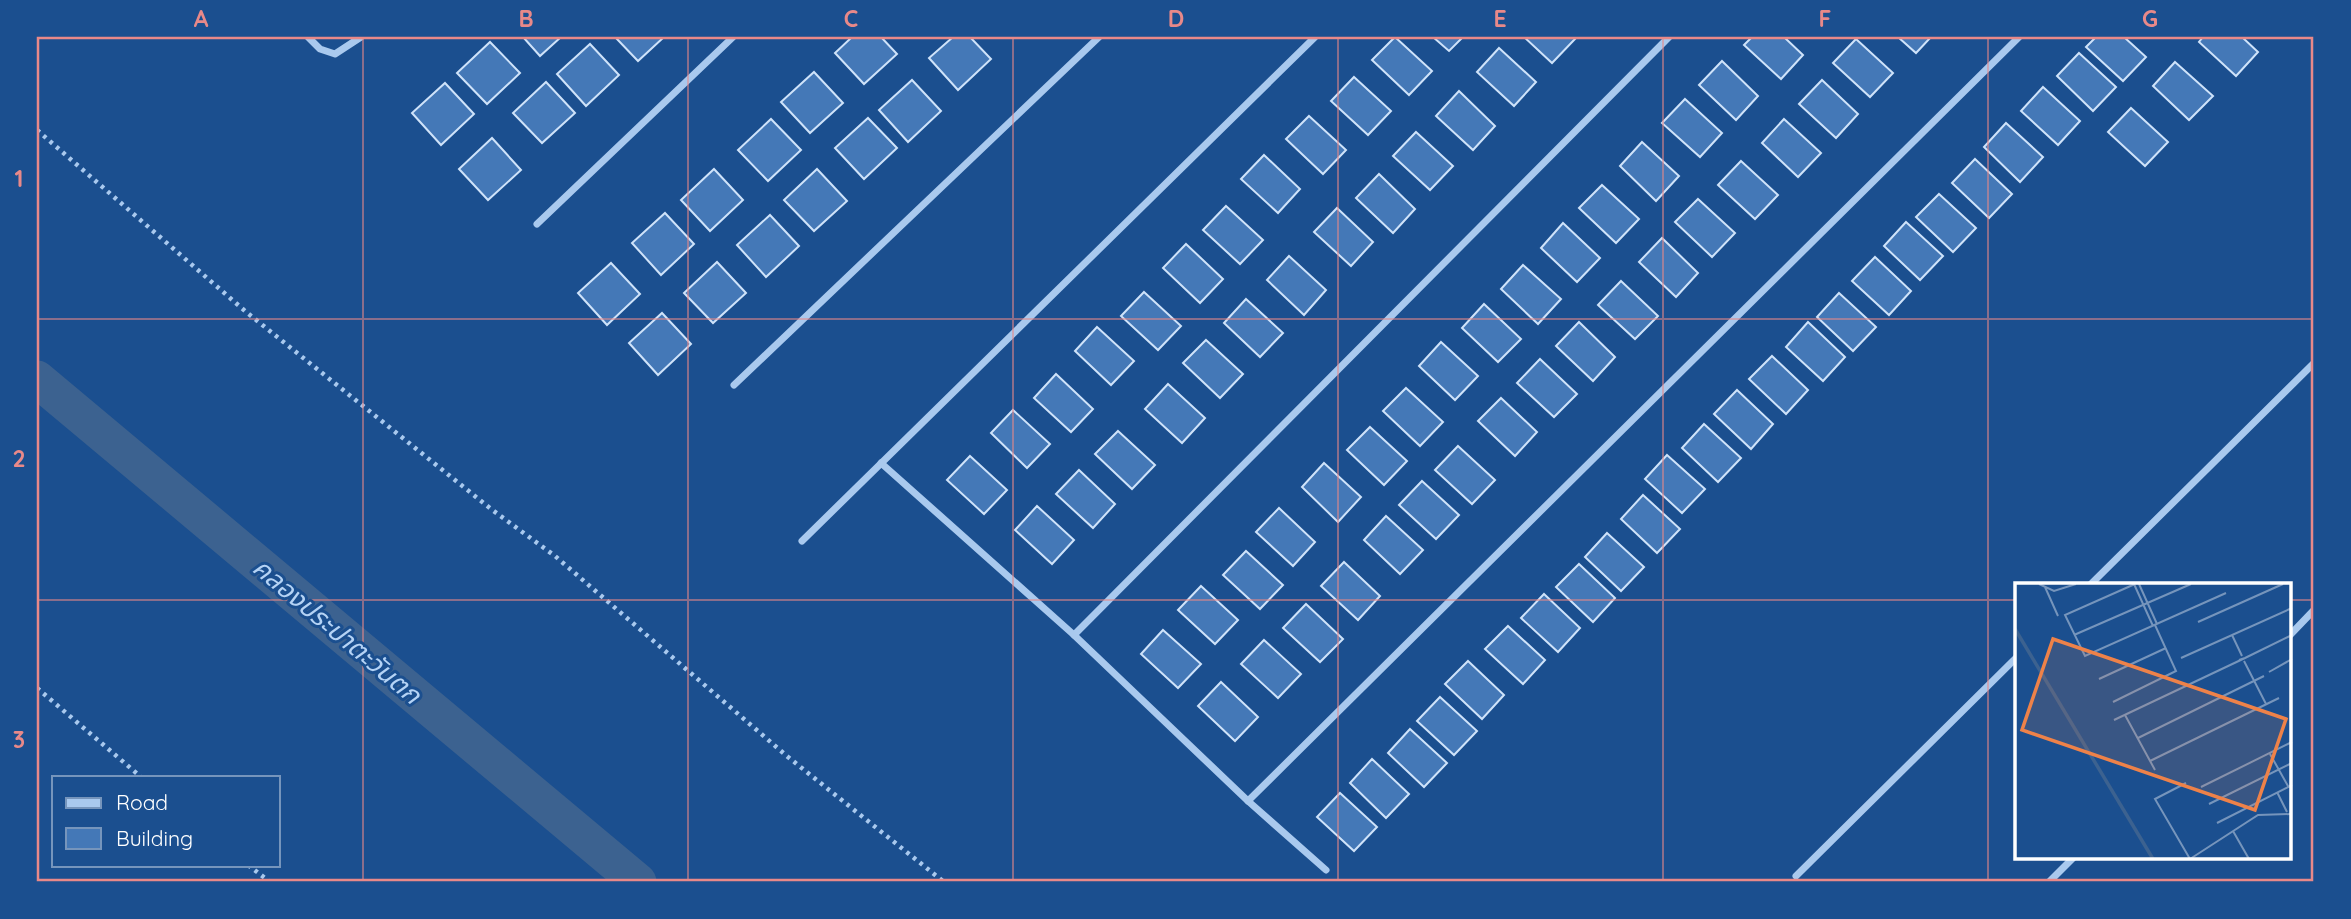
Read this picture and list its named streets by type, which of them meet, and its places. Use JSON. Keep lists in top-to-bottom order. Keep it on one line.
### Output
{"water":["คลองประปาตะวันตก"],"legend":["Road","Building"],"grid":{"columns":["A","B","C","D","E","F","G"],"rows":["1","2","3"]}}
